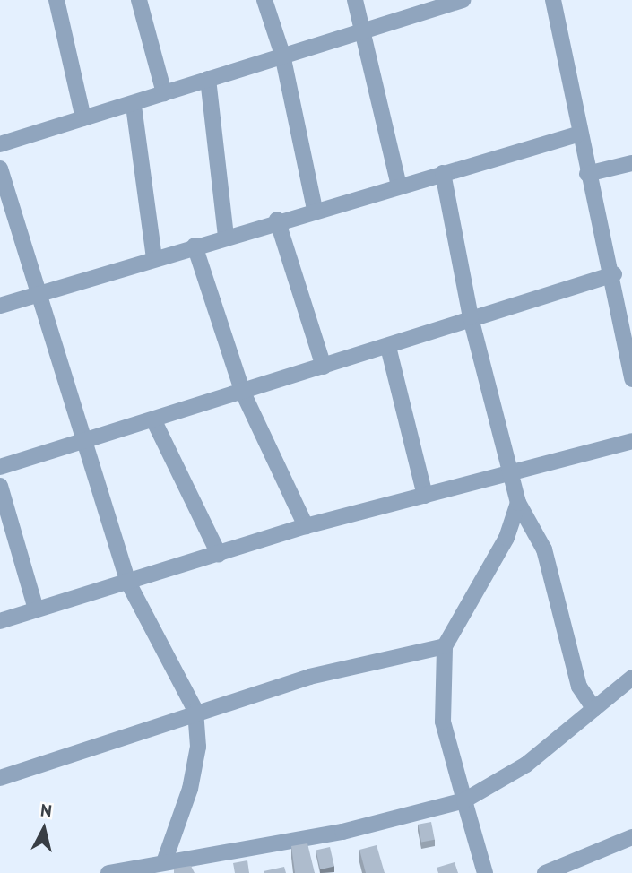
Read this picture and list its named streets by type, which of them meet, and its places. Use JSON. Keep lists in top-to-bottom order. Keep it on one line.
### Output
{"north":"top"}
